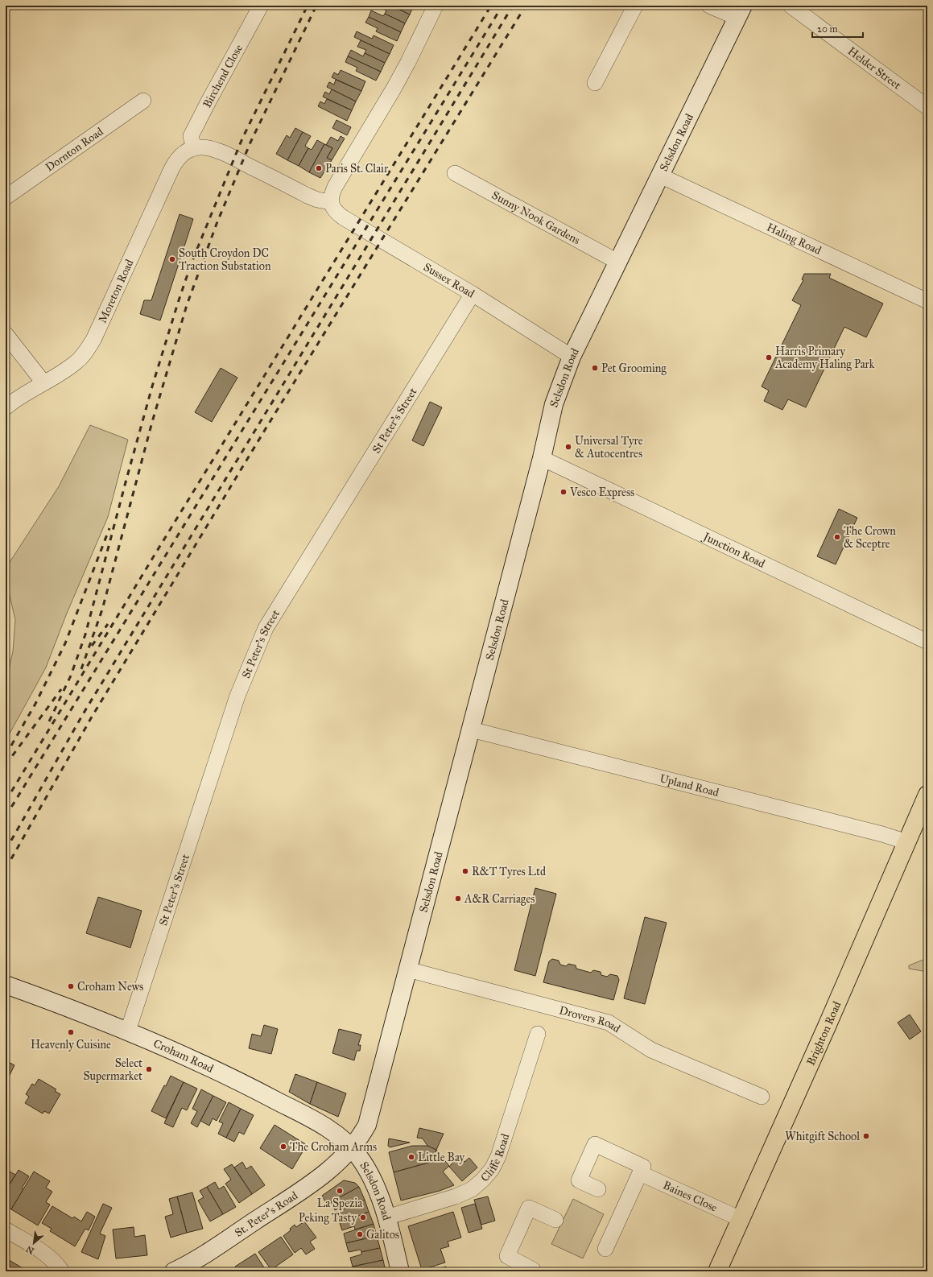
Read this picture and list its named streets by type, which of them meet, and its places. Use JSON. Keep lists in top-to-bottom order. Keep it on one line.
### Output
{"streets":{"main road":["Selsdon Road","Brighton Road","Croham Road","St. Peter's Road"],"street":["Helder Street","Birchend Close","Dornton Road","Sunny Nook Gardens","Haling Road","Sussex Road","Moreton Road","St Peter's Street","Junction Road","Upland Road","Drovers Road","Cliffe Road","Baines Close"]},"crossings":[["Birchend Close","Moreton Road"],["Selsdon Road","Sunny Nook Gardens"],["Selsdon Road","Haling Road"],["Selsdon Road","Sussex Road"],["Selsdon Road","Junction Road"],["Selsdon Road","Upland Road"],["Selsdon Road","Drovers Road"],["Selsdon Road","Croham Road"],["Selsdon Road","Cliffe Road"],["Selsdon Road","St. Peter's Road"],["Sussex Road","St Peter's Street"],["St Peter's Street","Croham Road"],["Upland Road","Brighton Road"],["Brighton Road","Baines Close"],["Croham Road","St. Peter's Road"]],"places":["Paris St. Clair","South Croydon DC Traction Substation","Harris Primary Academy Haling Park","Pet Grooming","Universal Tyre & Autocentres","Vesco Express","The Crown & Sceptre","R&T Tyres Ltd","A&R Carriages","Croham News","Heavenly Cuisine","Select Supermarket","Whitgift School","The Croham Arms","Little Bay","La Spezia","Peking Tasty","Galitos"],"scale_bar":"20 m","north":"bottom left"}
